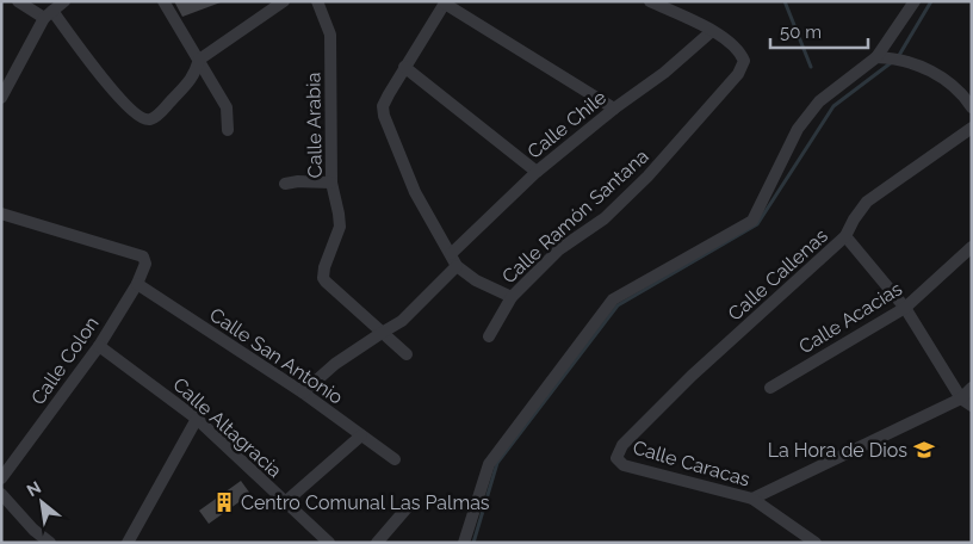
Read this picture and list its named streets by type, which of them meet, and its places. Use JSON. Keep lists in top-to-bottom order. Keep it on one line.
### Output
{"streets":{"street":["Calle Chile","Calle Arabia","Calle Ramón Santana","Calle Callenas","Calle Acacias","Calle San Antonio","Calle Colon","Calle Altagracia","Calle Caracas"]},"crossings":[["Calle Chile","Calle Ramón Santana"],["Calle Callenas","Calle Caracas"],["Calle San Antonio","Calle Colon"],["Calle Colon","Calle Altagracia"]],"places":{"school or university":["La Hora de Dios"],"building":["Centro Comunal Las Palmas"]},"scale_bar":"50 m","north":"top left"}
